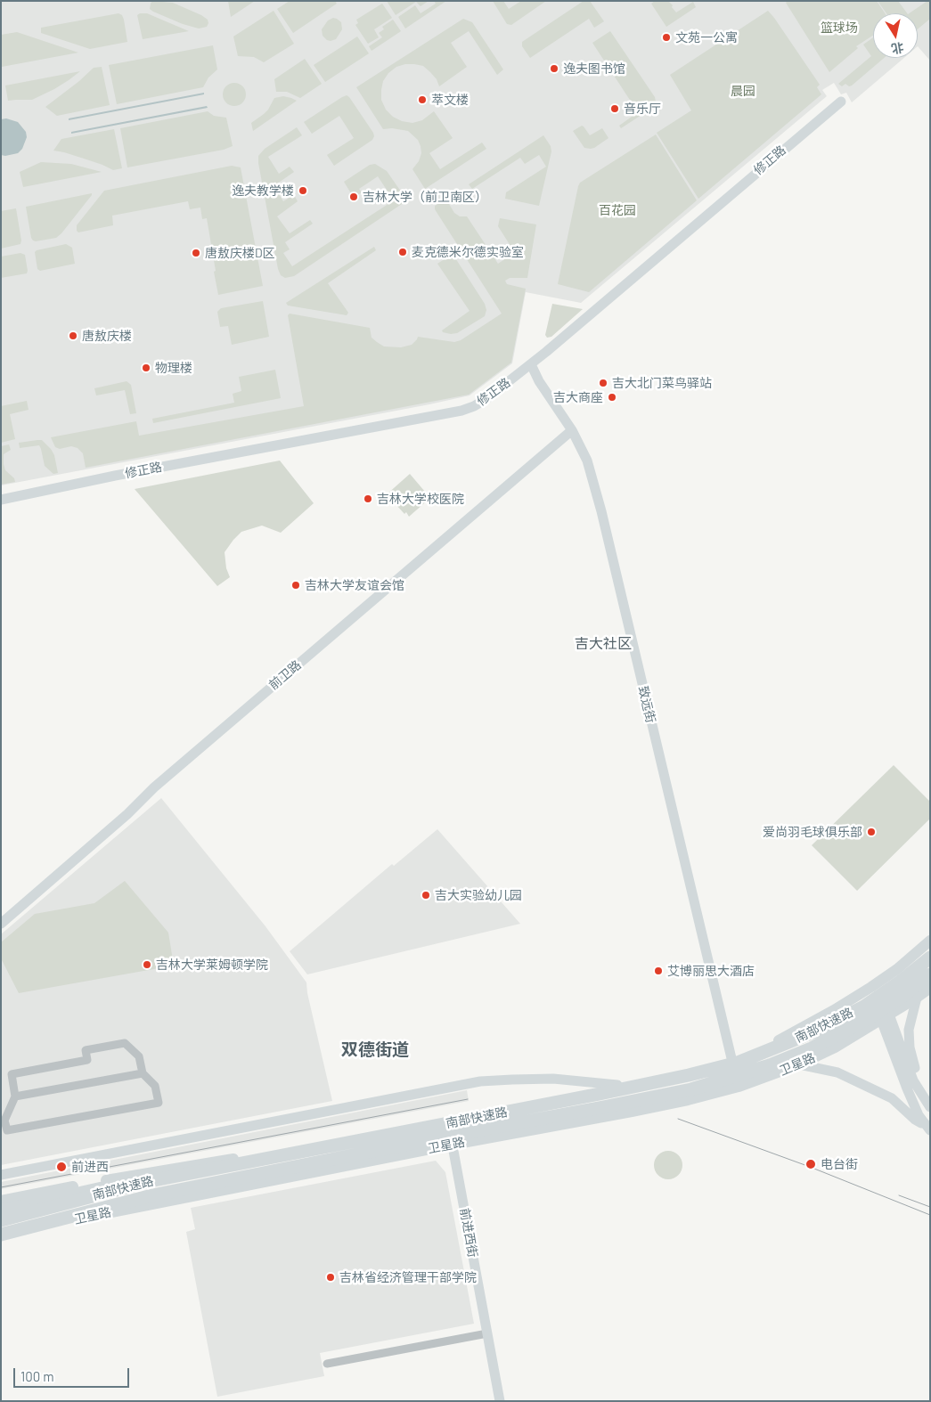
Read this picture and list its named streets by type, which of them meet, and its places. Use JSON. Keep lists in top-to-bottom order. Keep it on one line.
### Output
{"streets":{"highway":["南部快速路"],"main road":["卫星路"],"street":["修正路","前卫路","致远街","前进西街"]},"crossings":[["修正路","致远街"],["前卫路","致远街"],["致远街","卫星路"],["卫星路","前进西街"]],"districts":["吉大社区","双德街道"],"parks":["篮球场","晨园","百花园"],"places":["文苑一公寓","逸夫图书馆","萃文楼","音乐厅","逸夫教学楼","吉林大学（前卫南区）","麦克德米尔德实验室","唐敖庆楼D区","唐敖庆楼","物理楼","吉大北门菜鸟驿站","吉大商座","吉林大学校医院","吉林大学友谊会馆","爱尚羽毛球俱乐部","吉大实验幼儿园","吉林大学莱姆顿学院","艾博丽思大酒店","电台街","前进西","吉林省经济管理干部学院"],"scale_bar":"100 m","north":"bottom"}
